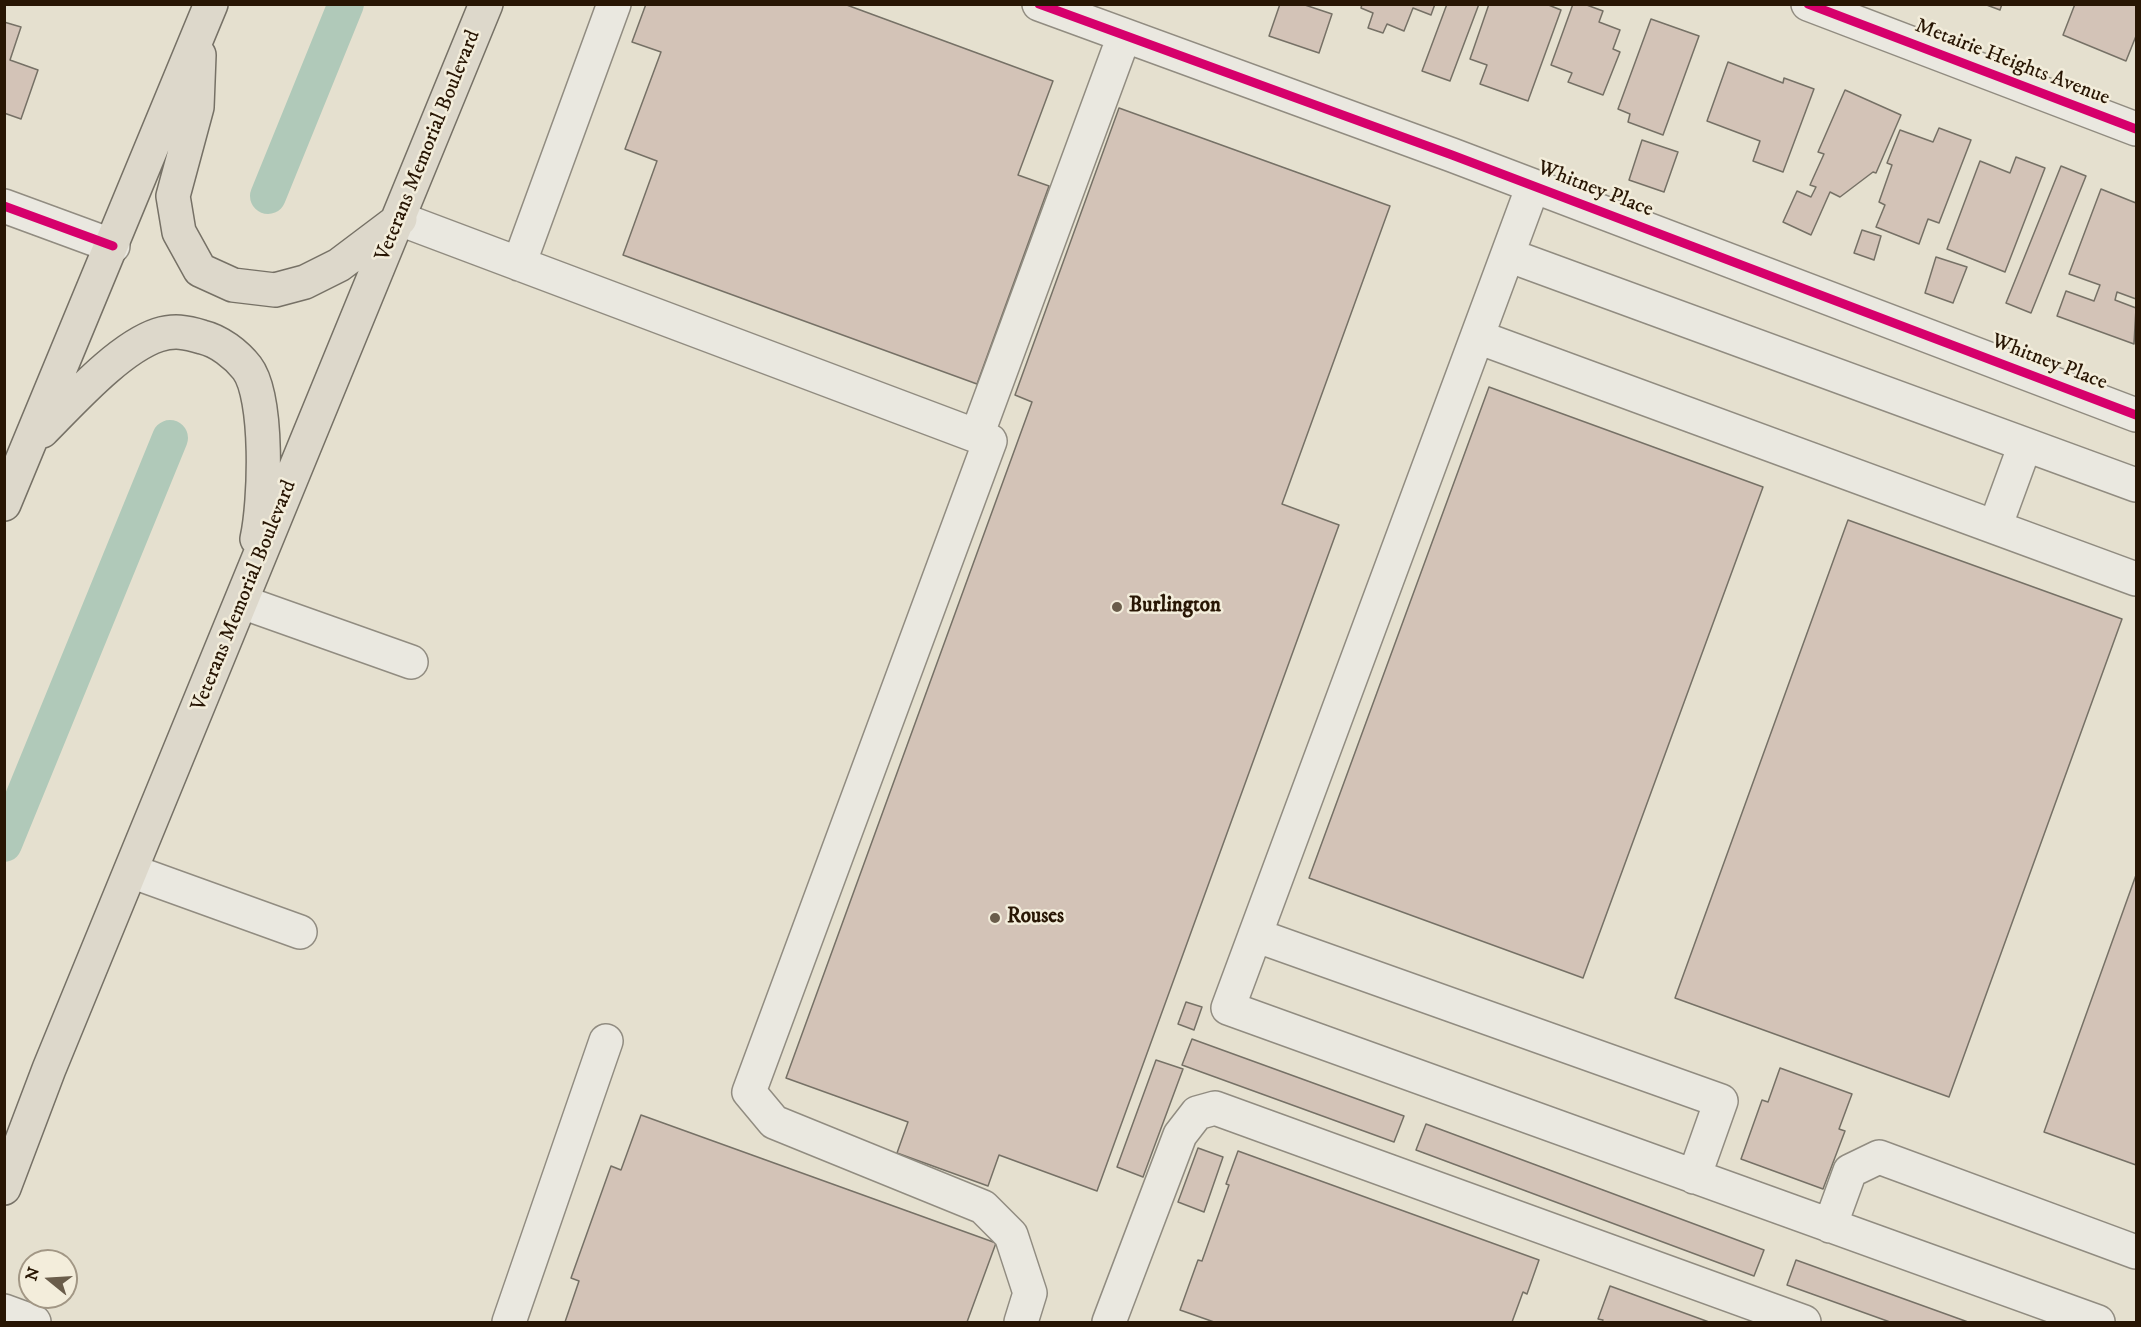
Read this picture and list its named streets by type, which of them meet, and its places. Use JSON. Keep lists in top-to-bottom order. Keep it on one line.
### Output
{"streets":{"main road":["Veterans Memorial Boulevard"],"street":["Metairie Heights Avenue","Whitney Place"]},"places":["Burlington","Rouses"],"north":"left"}
